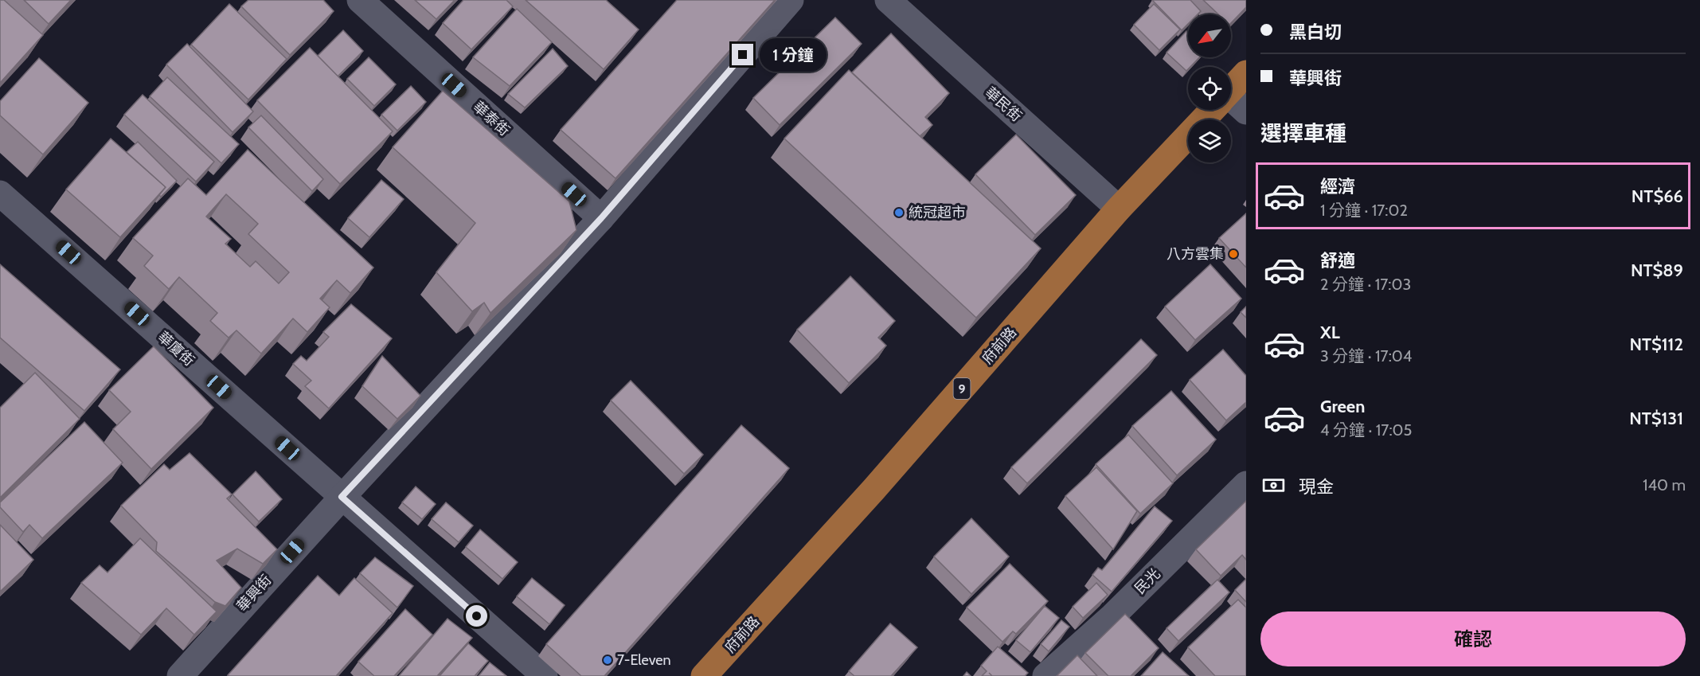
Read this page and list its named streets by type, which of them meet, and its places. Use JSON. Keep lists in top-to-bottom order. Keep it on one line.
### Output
{"streets":{"main road":["府前路","9"],"street":["華民街","華泰街","華廈街","民光","華興街"]},"crossings":[["華民街","府前路"],["華泰街","華興街"],["華廈街","華興街"]],"places":["統冠超市","八方雲集","7-Eleven"],"north":"bottom left","page":{"banner":["黑白切","華興街"],"bubble":"1 分鐘","heading":"選擇車種","list":[{"name":"經濟","note":"1 分鐘 · 17:02","value":"NT$66"},{"name":"舒適","note":"2 分鐘 · 17:03","value":"NT$89"},{"name":"XL","note":"3 分鐘 · 17:04","value":"NT$112"},{"name":"Green","note":"4 分鐘 · 17:05","value":"NT$131"}],"pay":["現金","140 m"],"buttons":"確認"}}
